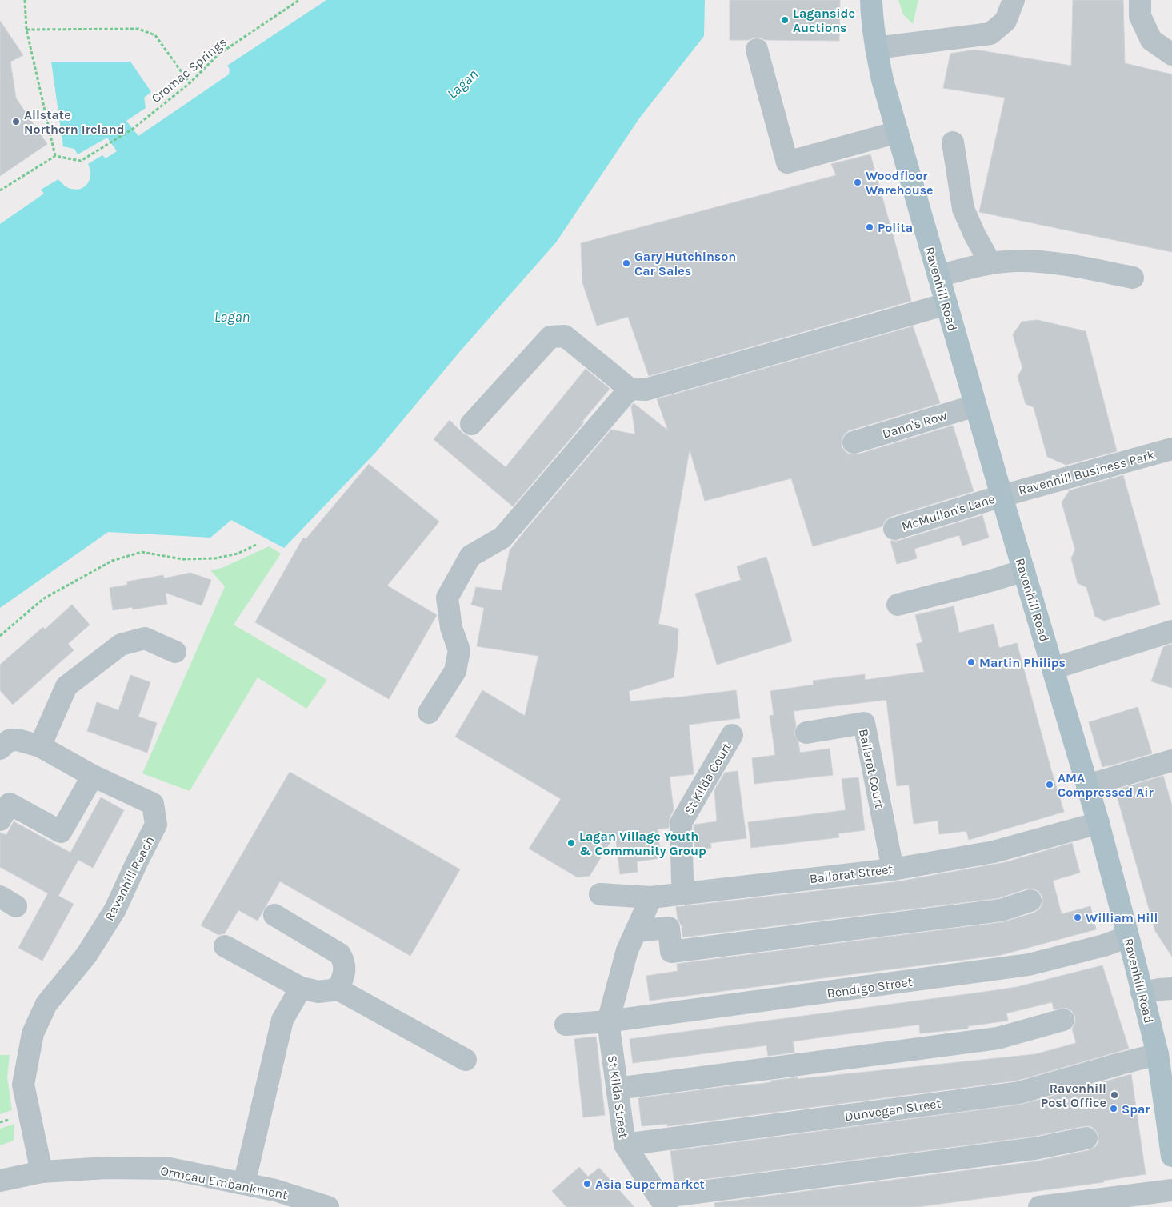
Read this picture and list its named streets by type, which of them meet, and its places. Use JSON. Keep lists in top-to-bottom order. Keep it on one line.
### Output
{"streets":{"main road":["Ravenhill Road"],"street":["Dann's Row","Ravenhill Business Park","McMullan's Lane","Ballarat Court","St Kilda Court","Ballarat Street","Ravenhill Reach","Bendigo Street","St Kilda Street","Dunvegan Street","Ormeau Embankment"],"path":["Cromac Springs"]},"crossings":[["Ravenhill Road","Dann's Row"],["Ravenhill Road","Ravenhill Business Park"],["Ravenhill Road","McMullan's Lane"],["Ravenhill Road","Ballarat Street"],["Ravenhill Road","Bendigo Street"],["Ravenhill Road","Dunvegan Street"],["Ravenhill Business Park","McMullan's Lane"],["Ballarat Court","Ballarat Street"],["St Kilda Court","Ballarat Street"],["Ravenhill Reach","Ormeau Embankment"],["Bendigo Street","St Kilda Street"],["St Kilda Street","Dunvegan Street"]],"water":["Lagan"],"places":["Laganside Auctions","Allstate Northern Ireland","Woodfloor Warehouse","Polita","Gary Hutchinson Car Sales","Martin Philips","AMA Compressed Air","Lagan Village Youth & Community Group","William Hill","Ravenhill Post Office","Spar","Asia Supermarket"]}
